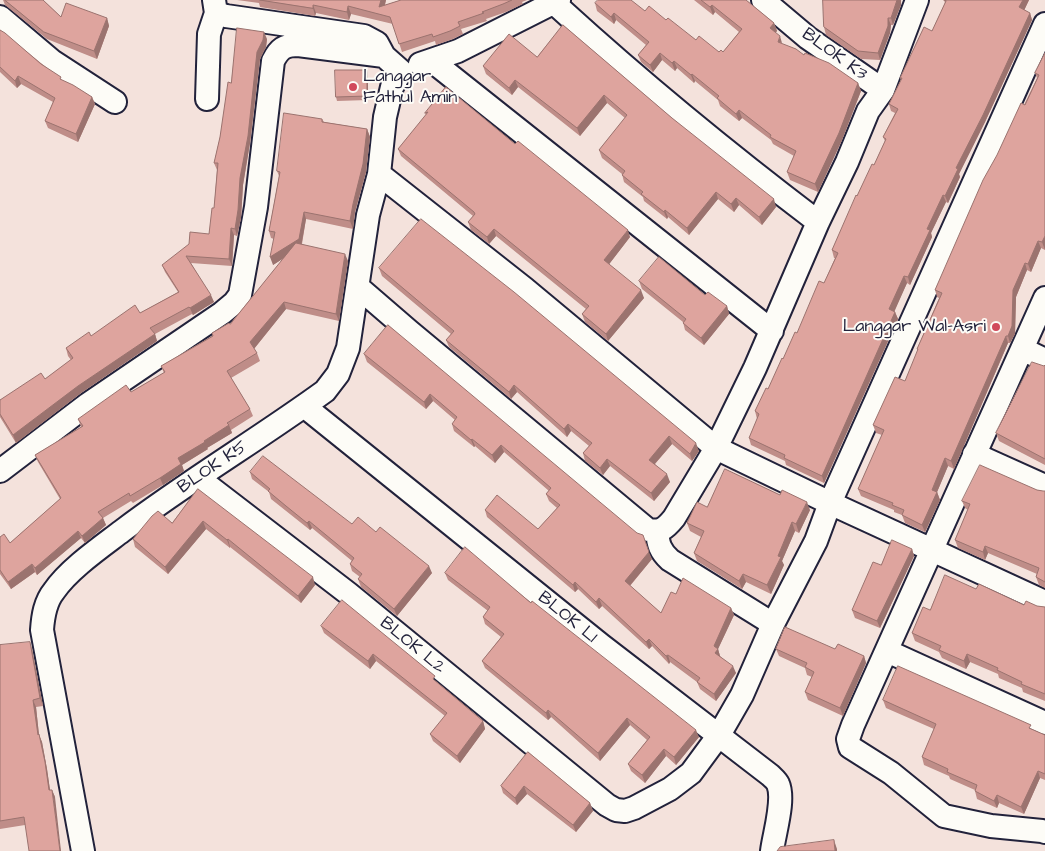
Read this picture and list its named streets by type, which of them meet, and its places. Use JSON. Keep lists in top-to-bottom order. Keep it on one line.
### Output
{"streets":{"street":["BLOK K3","BLOK K5","BLOK L1","BLOK L2"]},"crossings":[["BLOK K5","BLOK L1"],["BLOK K5","BLOK L2"],["BLOK L1","BLOK L2"]],"places":["Langgar Fathul Amin","Langgar Wal-Asri"]}
